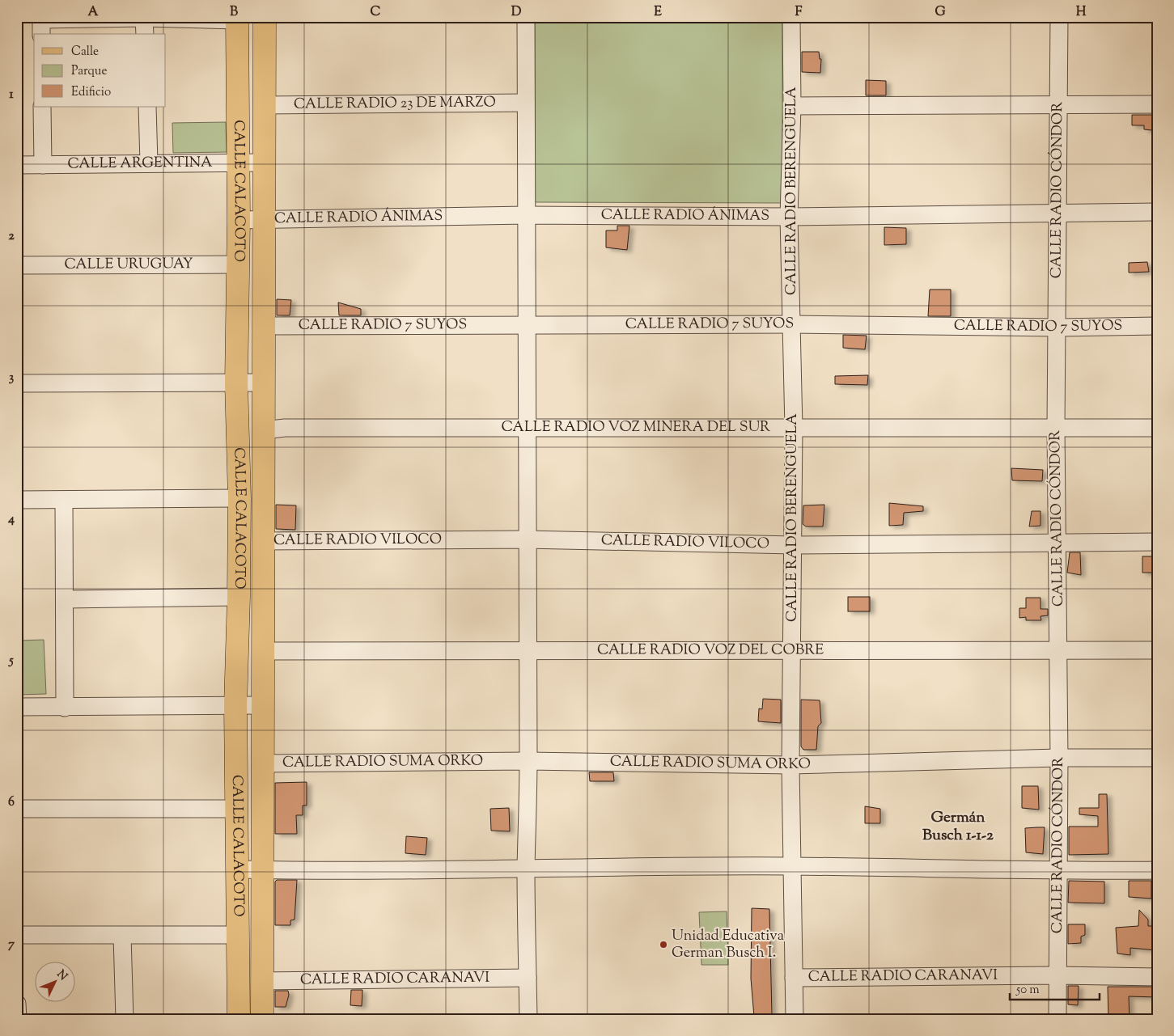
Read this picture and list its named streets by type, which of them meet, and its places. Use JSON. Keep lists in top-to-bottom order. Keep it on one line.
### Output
{"streets":{"main road":["CALLE CALACOTO"],"street":["CALLE RADIO 23 DE MARZO","CALLE ARGENTINA","CALLE RADIO BERENGUELA","CALLE RADIO CÓNDOR","CALLE RADIO ÁNIMAS","CALLE URUGUAY","CALLE RADIO 7 SUYOS","CALLE RADIO VOZ MINERA DEL SUR","CALLE RADIO VILOCO","CALLE RADIO VOZ DEL COBRE","CALLE RADIO SUMA ORKO","CALLE RADIO CARANAVI"]},"crossings":[["CALLE RADIO 23 DE MARZO","CALLE CALACOTO"],["CALLE ARGENTINA","CALLE CALACOTO"],["CALLE CALACOTO","CALLE RADIO ÁNIMAS"],["CALLE CALACOTO","CALLE URUGUAY"],["CALLE CALACOTO","CALLE RADIO 7 SUYOS"],["CALLE CALACOTO","CALLE RADIO VOZ MINERA DEL SUR"],["CALLE CALACOTO","CALLE RADIO VILOCO"],["CALLE CALACOTO","CALLE RADIO VOZ DEL COBRE"],["CALLE CALACOTO","CALLE RADIO SUMA ORKO"],["CALLE CALACOTO","CALLE RADIO CARANAVI"],["CALLE RADIO BERENGUELA","CALLE RADIO ÁNIMAS"],["CALLE RADIO BERENGUELA","CALLE RADIO 7 SUYOS"],["CALLE RADIO BERENGUELA","CALLE RADIO VOZ MINERA DEL SUR"],["CALLE RADIO BERENGUELA","CALLE RADIO VILOCO"],["CALLE RADIO BERENGUELA","CALLE RADIO VOZ DEL COBRE"],["CALLE RADIO BERENGUELA","CALLE RADIO SUMA ORKO"],["CALLE RADIO BERENGUELA","CALLE RADIO CARANAVI"],["CALLE RADIO CÓNDOR","CALLE RADIO ÁNIMAS"],["CALLE RADIO CÓNDOR","CALLE RADIO 7 SUYOS"],["CALLE RADIO CÓNDOR","CALLE RADIO VOZ MINERA DEL SUR"],["CALLE RADIO CÓNDOR","CALLE RADIO VILOCO"],["CALLE RADIO CÓNDOR","CALLE RADIO VOZ DEL COBRE"],["CALLE RADIO CÓNDOR","CALLE RADIO SUMA ORKO"],["CALLE RADIO CÓNDOR","CALLE RADIO CARANAVI"]],"districts":["Germán Busch 1-1-2"],"places":["Unidad Educativa German Busch I."],"legend":["Calle","Parque","Edificio"],"scale_bar":"50 m","north":"top right","grid":{"columns":["A","B","C","D","E","F","G","H"],"rows":["1","2","3","4","5","6","7"]}}
